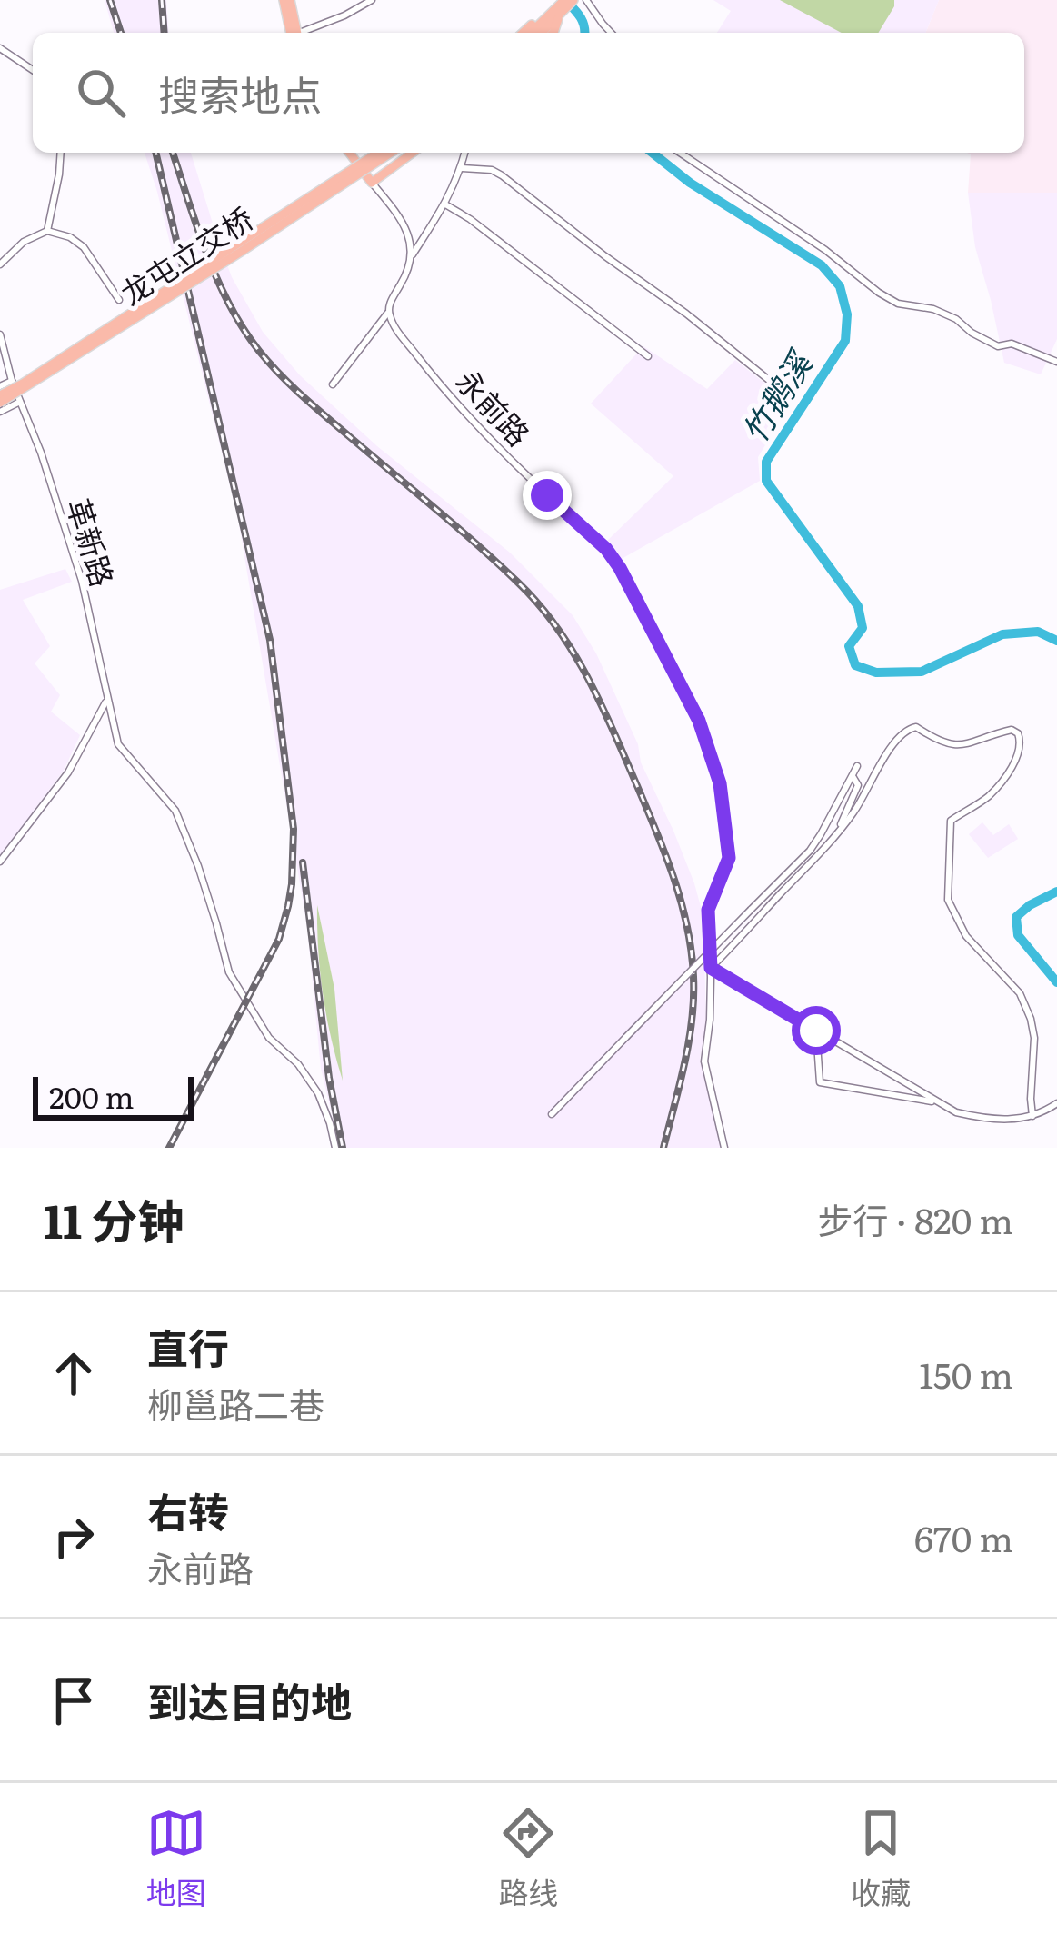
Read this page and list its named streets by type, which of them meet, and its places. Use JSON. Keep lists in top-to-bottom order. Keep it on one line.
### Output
{"streets":{"main road":["龙屯立交桥"],"street":["永前路","革新路"]},"water":["竹鹅溪"],"scale_bar":"200 m","page":{"search":"搜索地点","scale":"200 m","heading":["11 分钟","步行 · 820 m"],"list":[["直行","柳邕路二巷","150 m"],["右转","永前路","670 m"],"到达目的地"],"nav":["地图","路线","收藏"]}}
